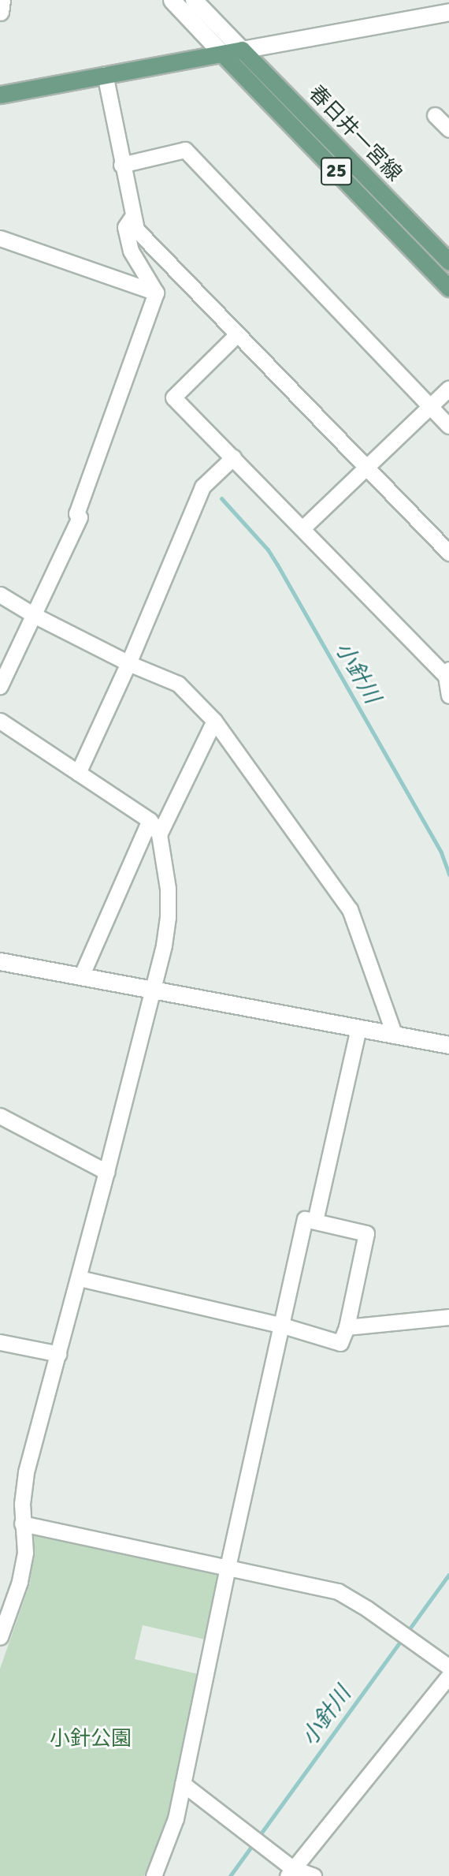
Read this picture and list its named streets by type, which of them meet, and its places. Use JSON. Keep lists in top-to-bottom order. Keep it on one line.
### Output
{"streets":{"main road":["春日井一宮線","25"]},"water":["小針川"],"parks":["小針公園"]}
